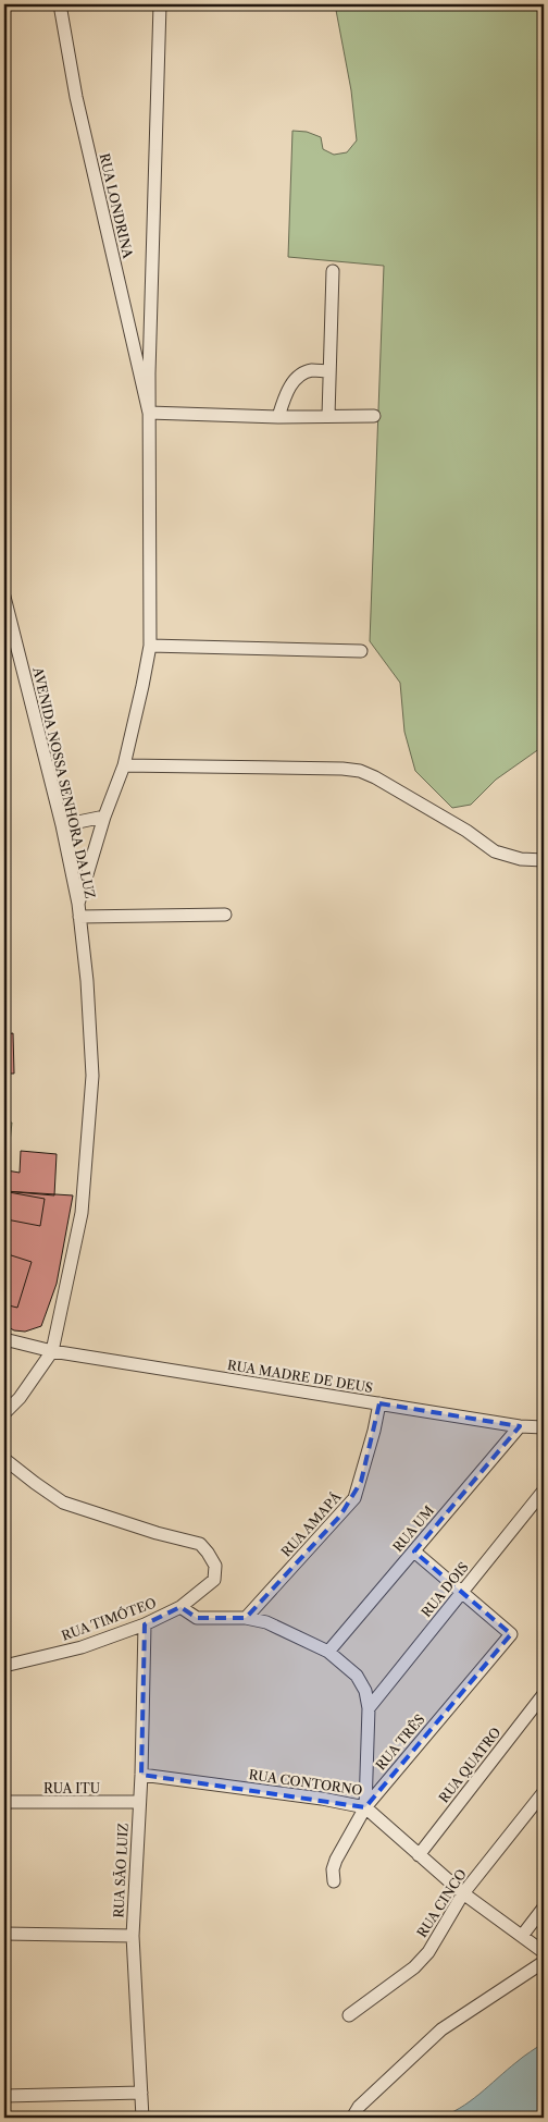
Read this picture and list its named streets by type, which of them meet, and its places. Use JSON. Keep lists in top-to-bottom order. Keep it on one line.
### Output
{"streets":{"street":["RUA LONDRINA","AVENIDA NOSSA SENHORA DA LUZ","RUA MADRE DE DEUS","RUA AMAPÁ","RUA UM","RUA DOIS","RUA TIMÓTEO","RUA TRÊS","RUA QUATRO","RUA CONTORNO","RUA ITU","RUA SÃO LUIZ","RUA CINCO"]},"crossings":[["AVENIDA NOSSA SENHORA DA LUZ","RUA MADRE DE DEUS"],["RUA MADRE DE DEUS","RUA AMAPÁ"],["RUA MADRE DE DEUS","RUA UM"],["RUA AMAPÁ","RUA CONTORNO"],["RUA UM","RUA CONTORNO"],["RUA DOIS","RUA TRÊS"],["RUA DOIS","RUA CONTORNO"],["RUA TIMÓTEO","RUA CONTORNO"],["RUA TIMÓTEO","RUA SÃO LUIZ"],["RUA TRÊS","RUA CONTORNO"],["RUA CONTORNO","RUA SÃO LUIZ"],["RUA ITU","RUA SÃO LUIZ"]]}
